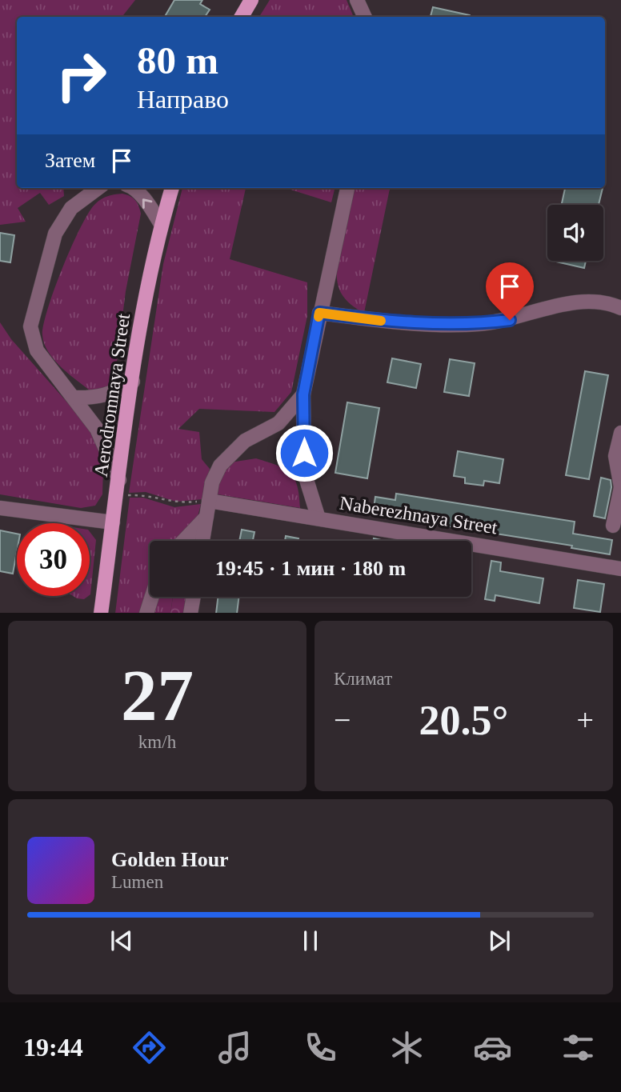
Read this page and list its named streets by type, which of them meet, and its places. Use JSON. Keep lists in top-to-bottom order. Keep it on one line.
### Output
{"streets":{"main road":["Aerodromnaya Street"],"street":["Naberezhnaya Street"]},"page":{"turn":["80 m","Направо"],"then":"Затем","limit":"30","trip":"19:45 · 1 мин · 180 m","tile":[["27","km/h"],"Климат"],"heat":["−","20.5°","+"],"song":["Golden Hour","Lumen"],"tabs":"19:44"}}
